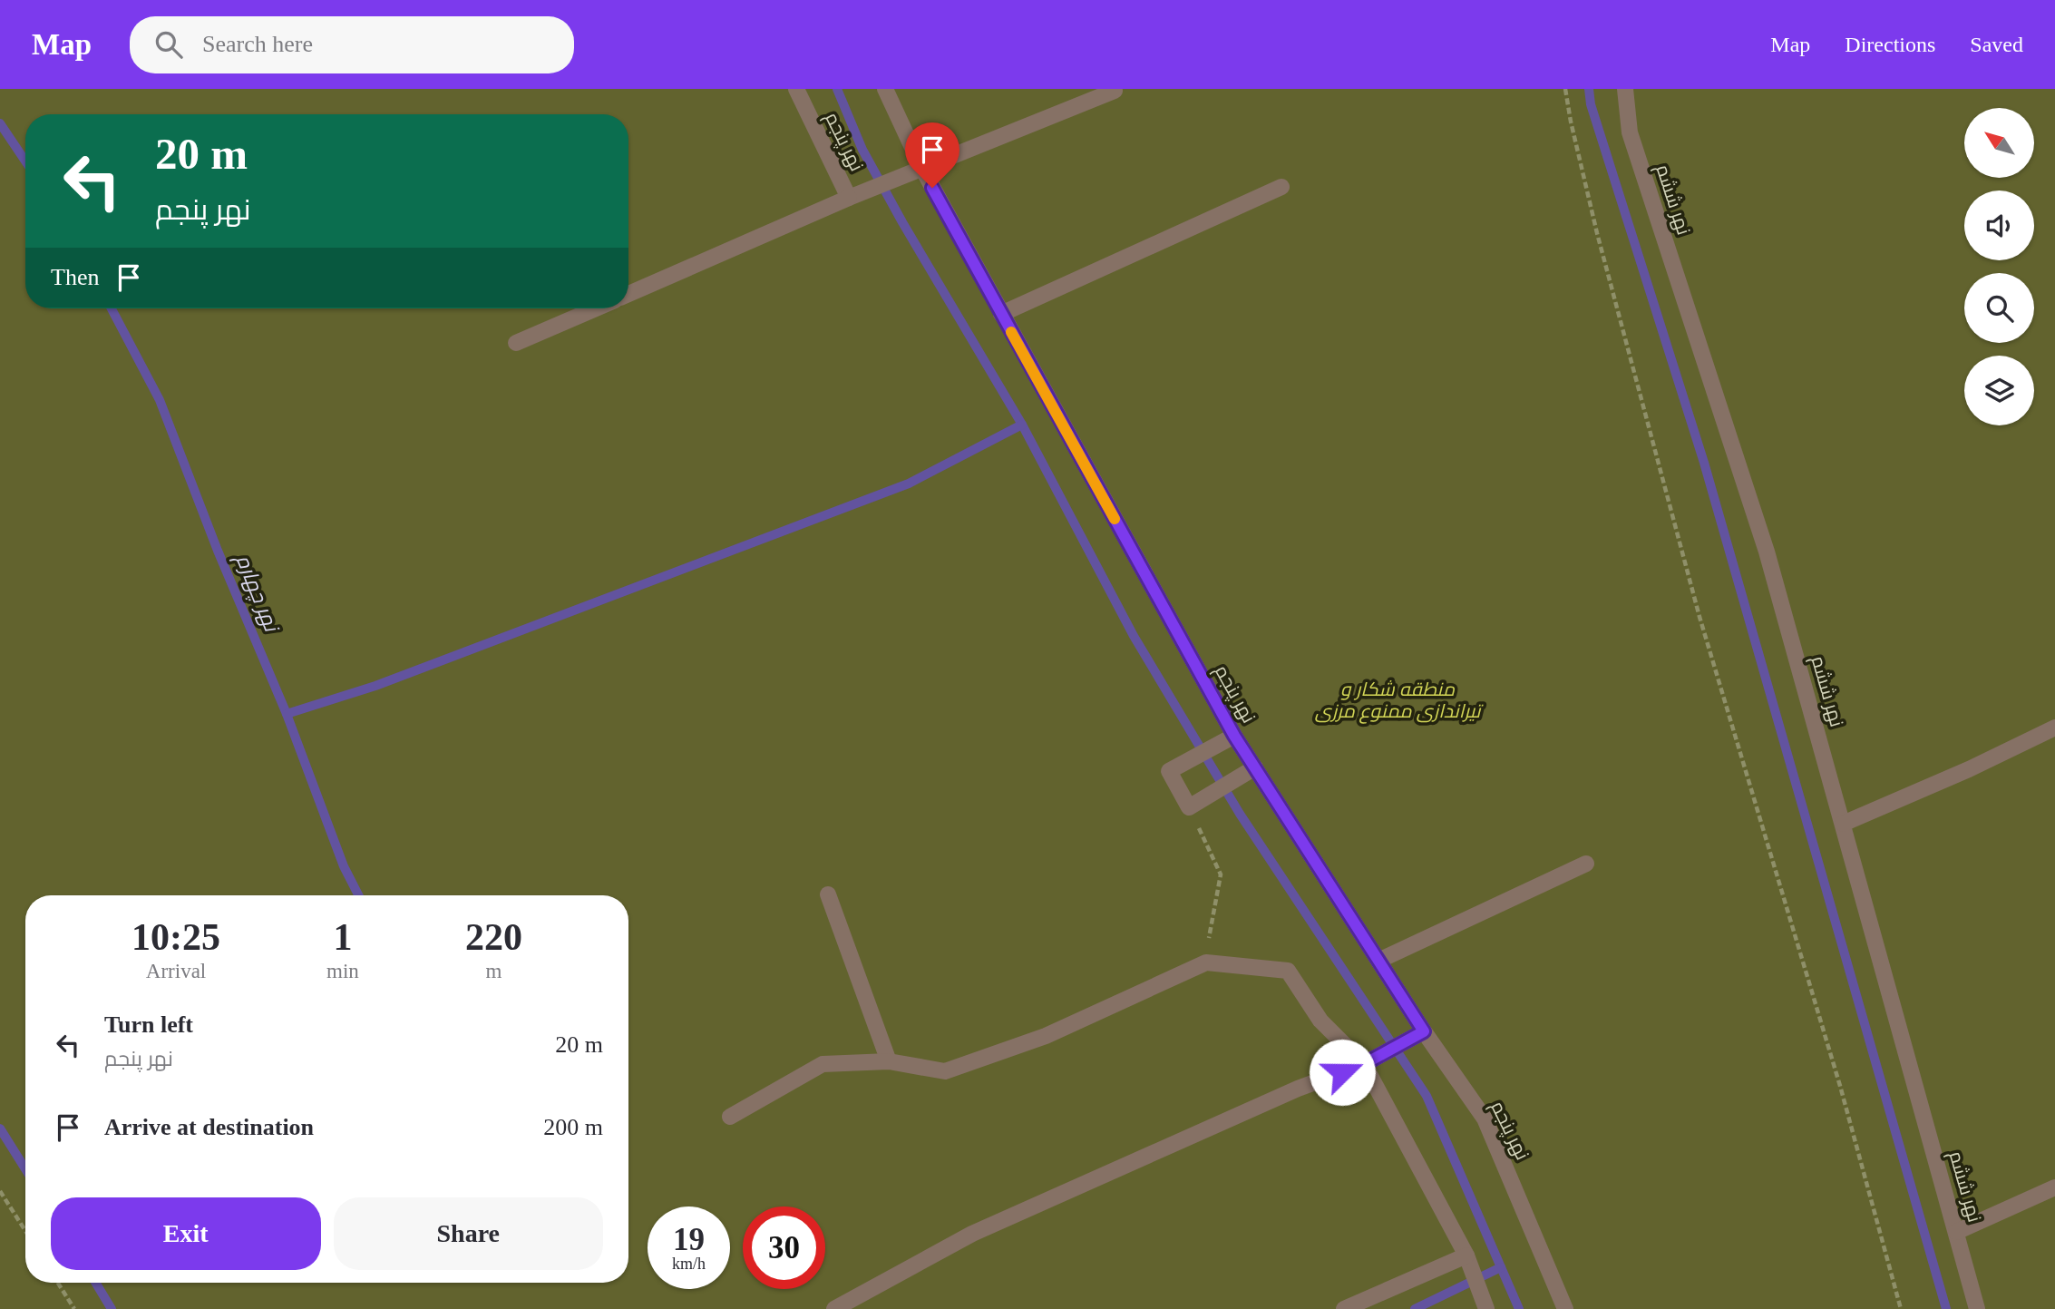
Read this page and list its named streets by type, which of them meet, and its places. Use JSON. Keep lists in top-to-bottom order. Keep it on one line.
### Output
{"streets":{"street":["نهر پنجم","نهر ششم"]},"water":["نهر چهارم"],"parks":["منطقه شکار و تیراندازی ممنوع مرزی"],"north":"top left","page":{"header":"Map","search":"Search here","nav":["Map","Directions","Saved"],"turn":["20 m","نهر پنجم"],"then":"Then","eta":["10:25","Arrival","1","min","220","m"],"list":[{"name":"Turn left","note":"نهر پنجم","value":"20 m"},{"name":"Arrive at destination","value":"200 m"}],"buttons":["Exit","Share"],"speed":"19 km/h","limit":"30"}}
